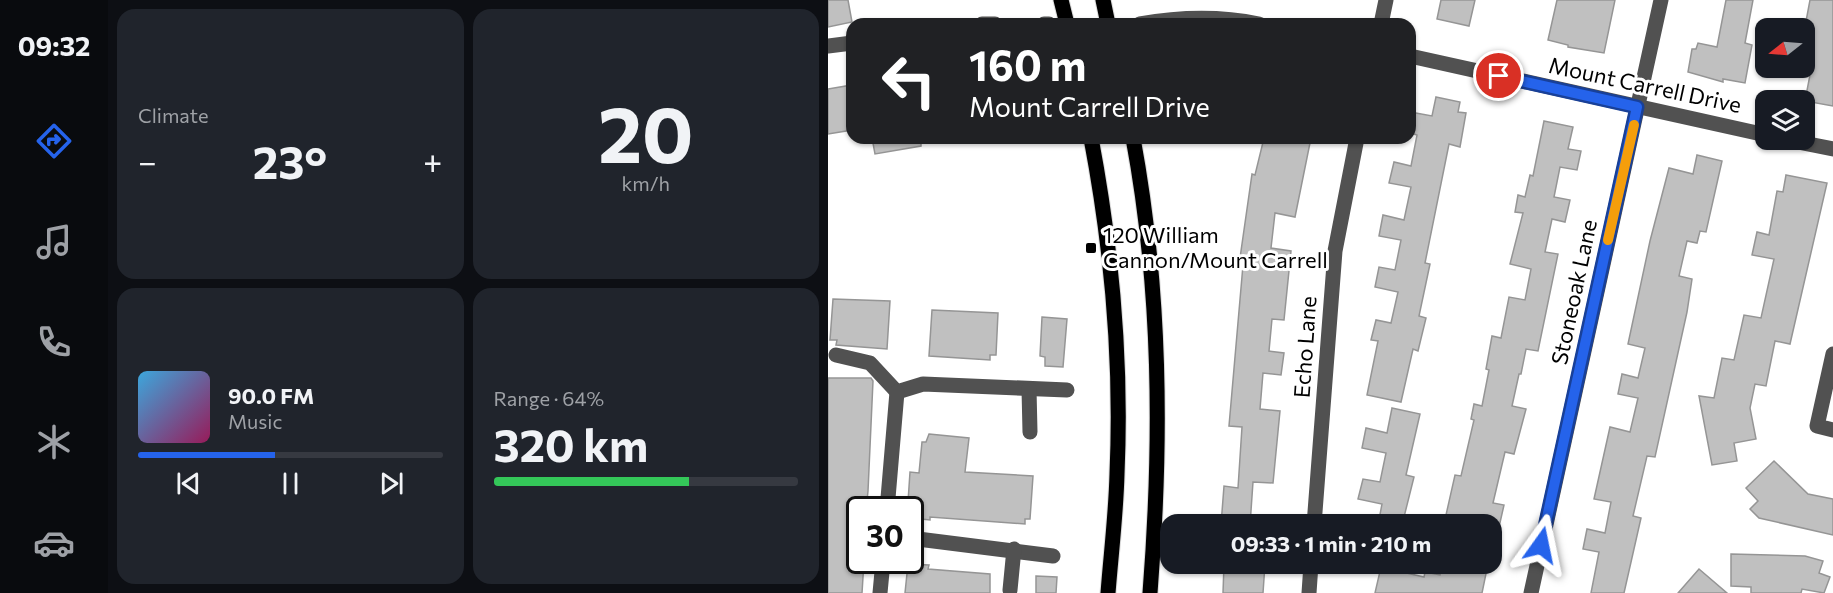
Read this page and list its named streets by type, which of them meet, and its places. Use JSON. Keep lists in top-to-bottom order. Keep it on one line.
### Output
{"streets":{"street":["Mount Carrell Drive","Stoneoak Lane","Echo Lane"]},"crossings":[["Mount Carrell Drive","Stoneoak Lane"]],"places":{"transit":["120 William Cannon/Mount Carrell"]},"north":"left","page":{"tabs":"09:32","tile":["Climate",["20","km/h"],["Range · 64%","320 km"]],"turn":["160 m","Mount Carrell Drive"],"heat":["−","23°","+"],"song":["90.0 FM","Music"],"limit":"30","trip":"09:33 · 1 min · 210 m"}}
